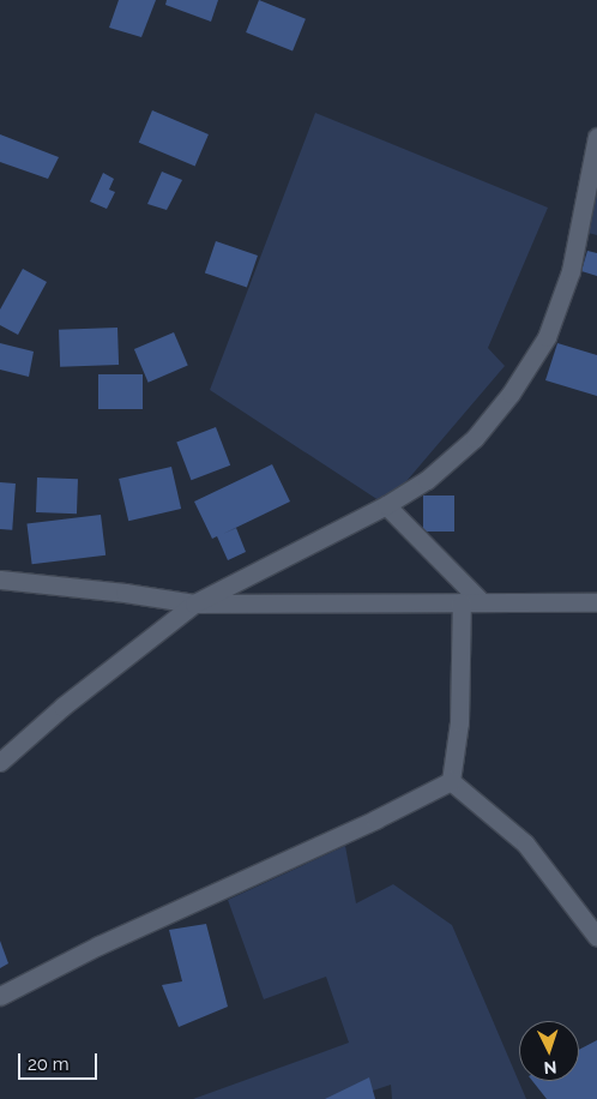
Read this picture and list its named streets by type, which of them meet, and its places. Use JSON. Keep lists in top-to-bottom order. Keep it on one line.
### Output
{"scale_bar":"20 m","north":"bottom"}
